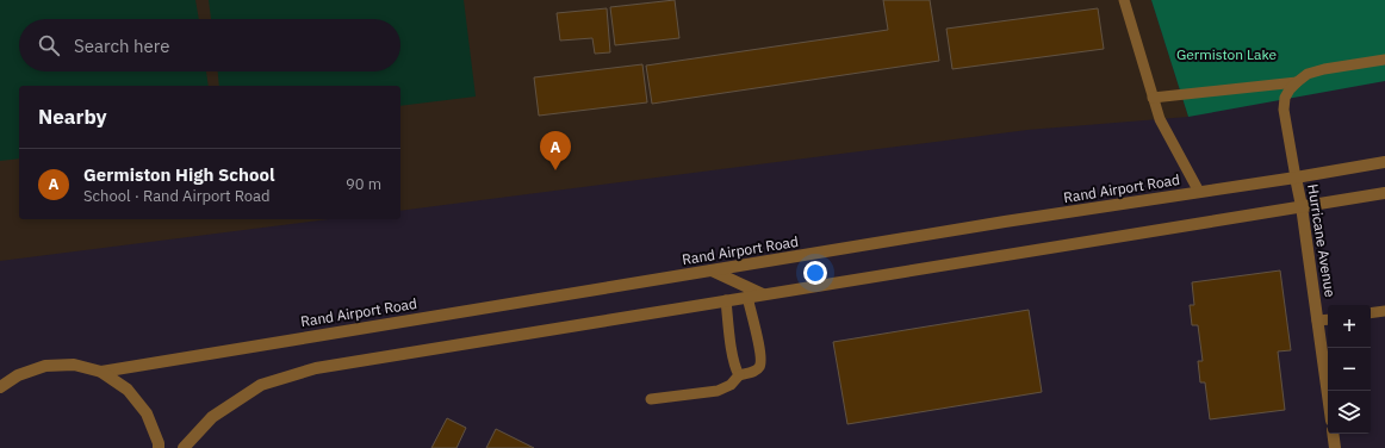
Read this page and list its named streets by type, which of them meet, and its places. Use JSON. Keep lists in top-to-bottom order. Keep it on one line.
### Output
{"streets":{"street":["Rand Airport Road","Hurricane Avenue"]},"crossings":[["Rand Airport Road","Hurricane Avenue"]],"parks":["Germiston Lake"],"page":{"search":"Search here","heading":"Nearby","pins":"A","list":[{"mark":"A","name":"Germiston High School","note":"School · Rand Airport Road","value":"90 m"}],"map_buttons":["+","−"]}}
